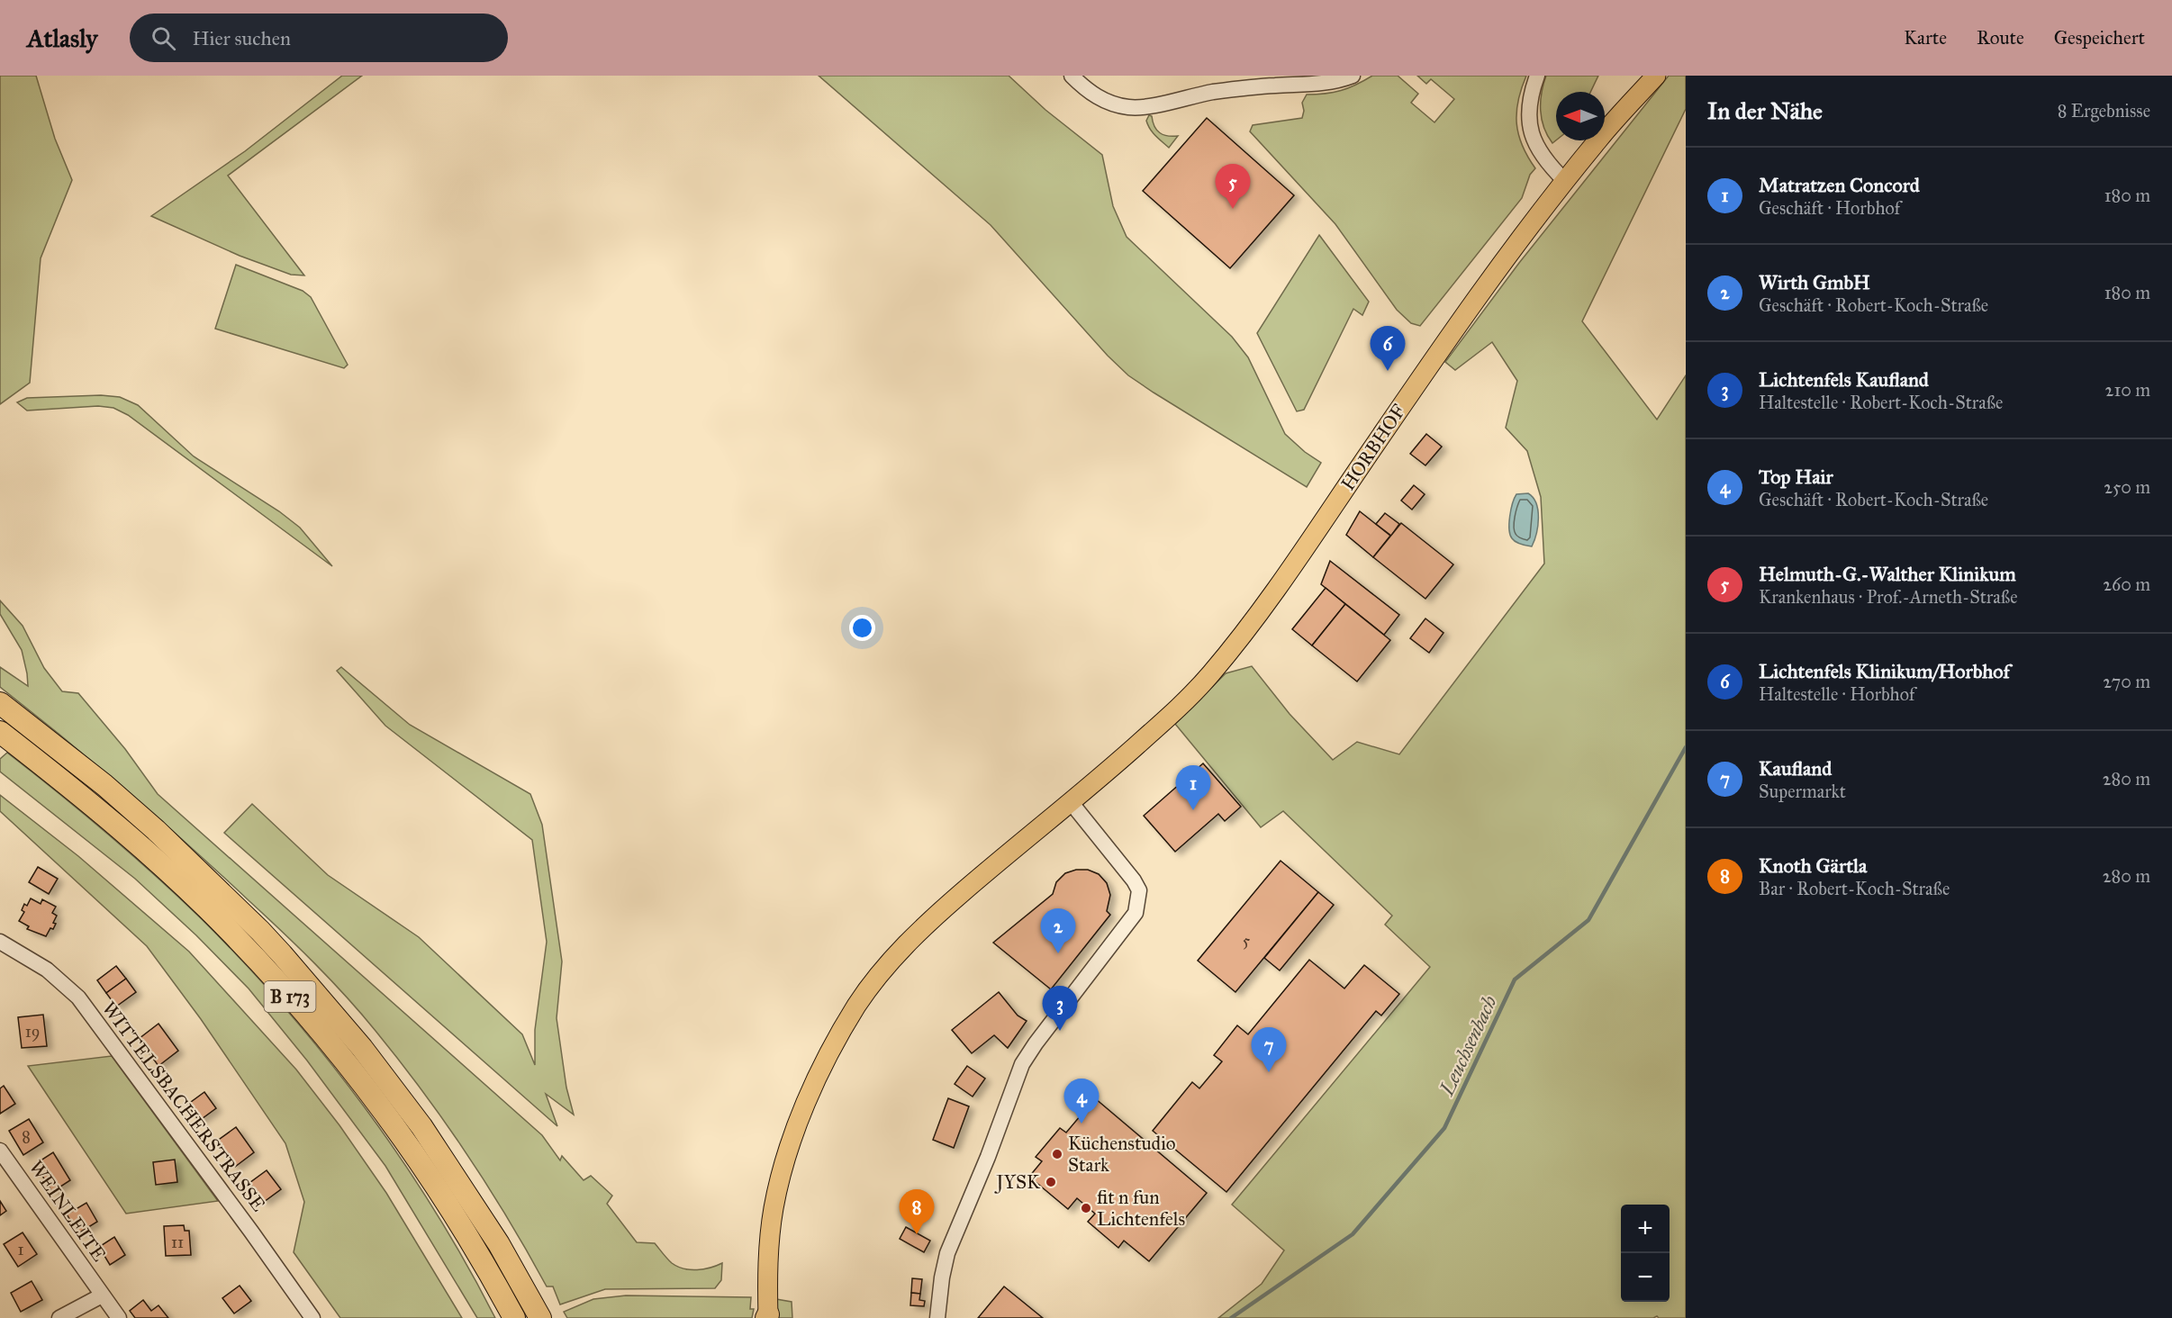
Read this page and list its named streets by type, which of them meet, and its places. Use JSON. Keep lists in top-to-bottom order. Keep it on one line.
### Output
{"streets":{"highway":["B 173"],"main road":["HORBHOF"],"street":["WITTELSBACHERSTRASSE","WEINLEITE"]},"water":["Leuchsenbach"],"places":["Küchenstudio Stark","JYSK","fit n fun Lichtenfels"],"house_numbers":["5","19","8","11","1"],"north":"left","page":{"header":"Atlasly","search":"Hier suchen","nav":["Karte","Route","Gespeichert"],"heading":["In der Nähe","8 Ergebnisse"],"list":[{"mark":"1","name":"Matratzen Concord","note":"Geschäft · Horbhof","value":"180 m"},{"mark":"2","name":"Wirth GmbH","note":"Geschäft · Robert-Koch-Straße","value":"180 m"},{"mark":"3","name":"Lichtenfels Kaufland","note":"Haltestelle · Robert-Koch-Straße","value":"210 m"},{"mark":"4","name":"Top Hair","note":"Geschäft · Robert-Koch-Straße","value":"250 m"},{"mark":"5","name":"Helmuth-G.-Walther Klinikum","note":"Krankenhaus · Prof.-Arneth-Straße","value":"260 m"},{"mark":"6","name":"Lichtenfels Klinikum/Horbhof","note":"Haltestelle · Horbhof","value":"270 m"},{"mark":"7","name":"Kaufland","note":"Supermarkt","value":"280 m"},{"mark":"8","name":"Knoth Gärtla","note":"Bar · Robert-Koch-Straße","value":"280 m"}],"pins":["5","6","1","2","3","7","4","8"],"map_buttons":["+","−"]}}
